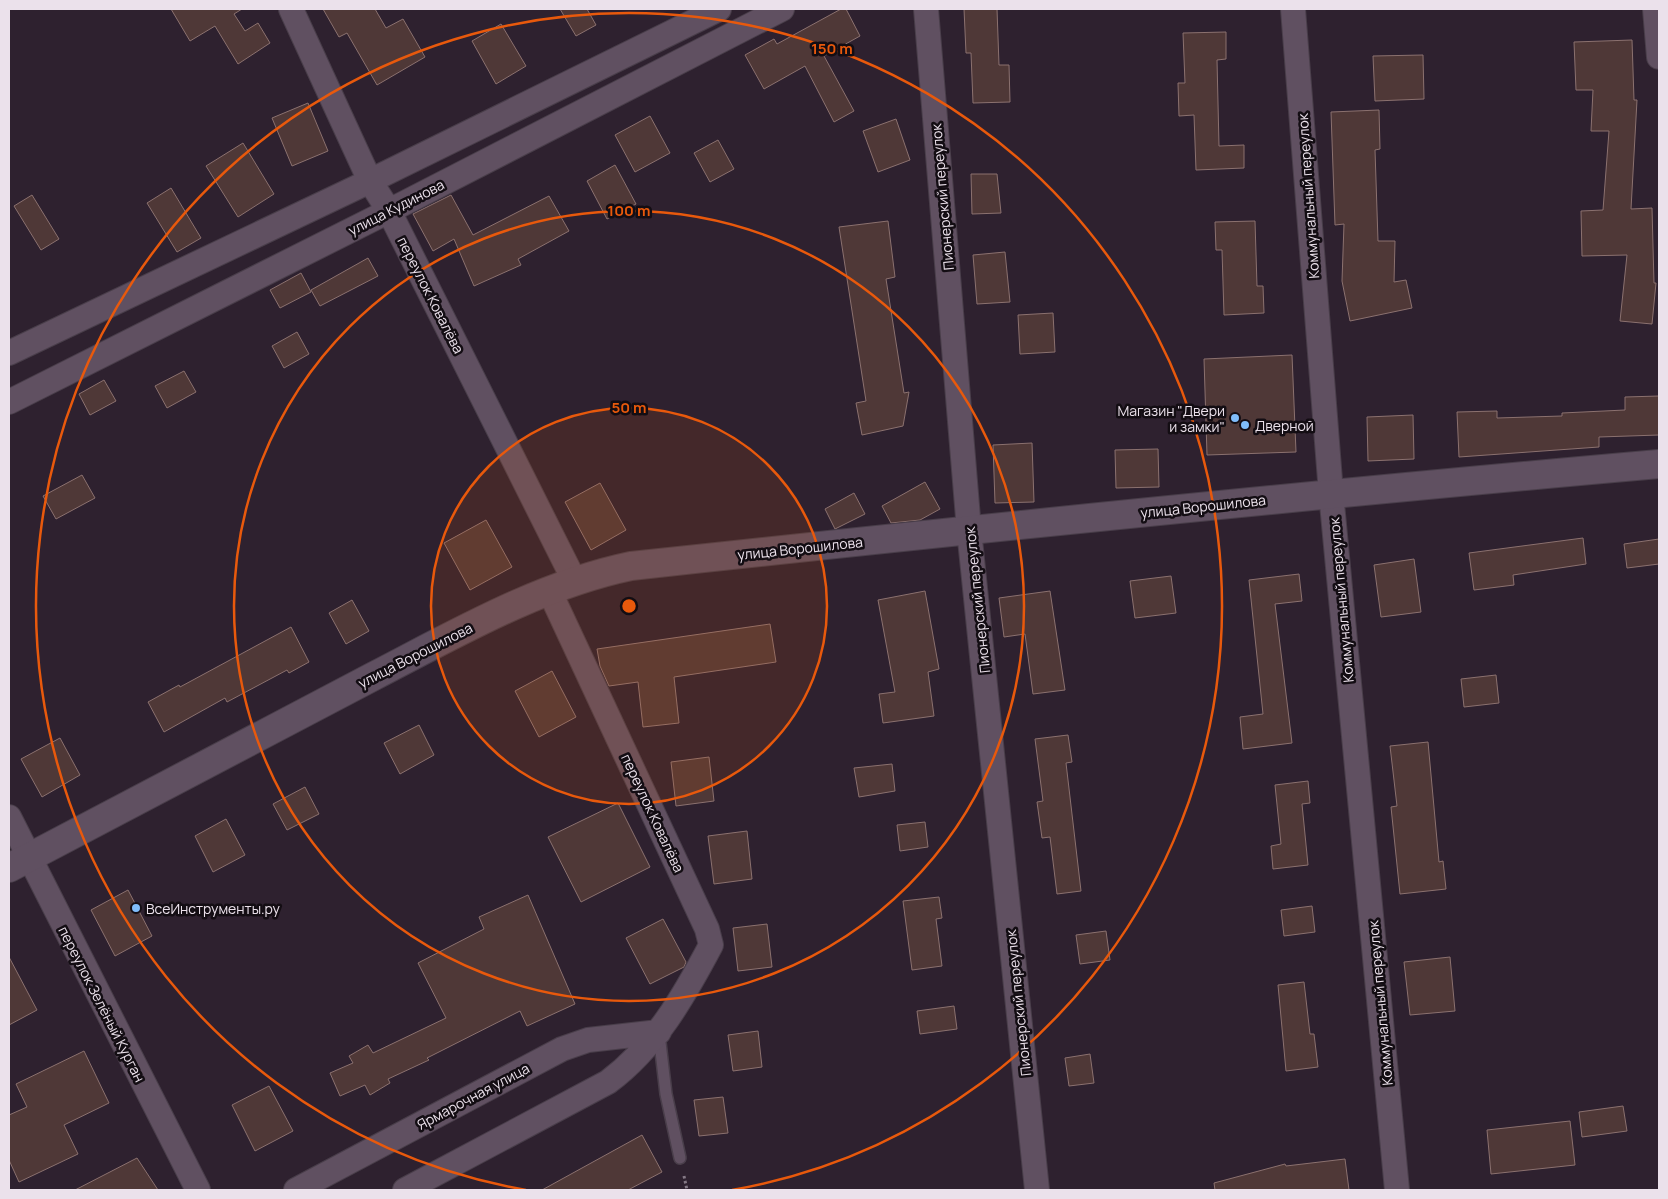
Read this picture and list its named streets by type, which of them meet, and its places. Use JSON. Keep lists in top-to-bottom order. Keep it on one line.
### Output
{"streets":{"main road":["улица Ворошилова"],"street":["Коммунальный переулок","Пионерский переулок","улица Кудинова","переулок Ковалёва","переулок Зелёный Курган","Ярмарочная улица"]},"crossings":[["Коммунальный переулок","улица Ворошилова"],["Пионерский переулок","улица Ворошилова"],["улица Кудинова","переулок Ковалёва"],["переулок Ковалёва","улица Ворошилова"],["переулок Ковалёва","Ярмарочная улица"],["улица Ворошилова","переулок Зелёный Курган"]],"places":["Магазин \"Двери и замки\"","Дверной","ВсеИнструменты.ру"],"rings":["150 m","100 m","50 m"]}
